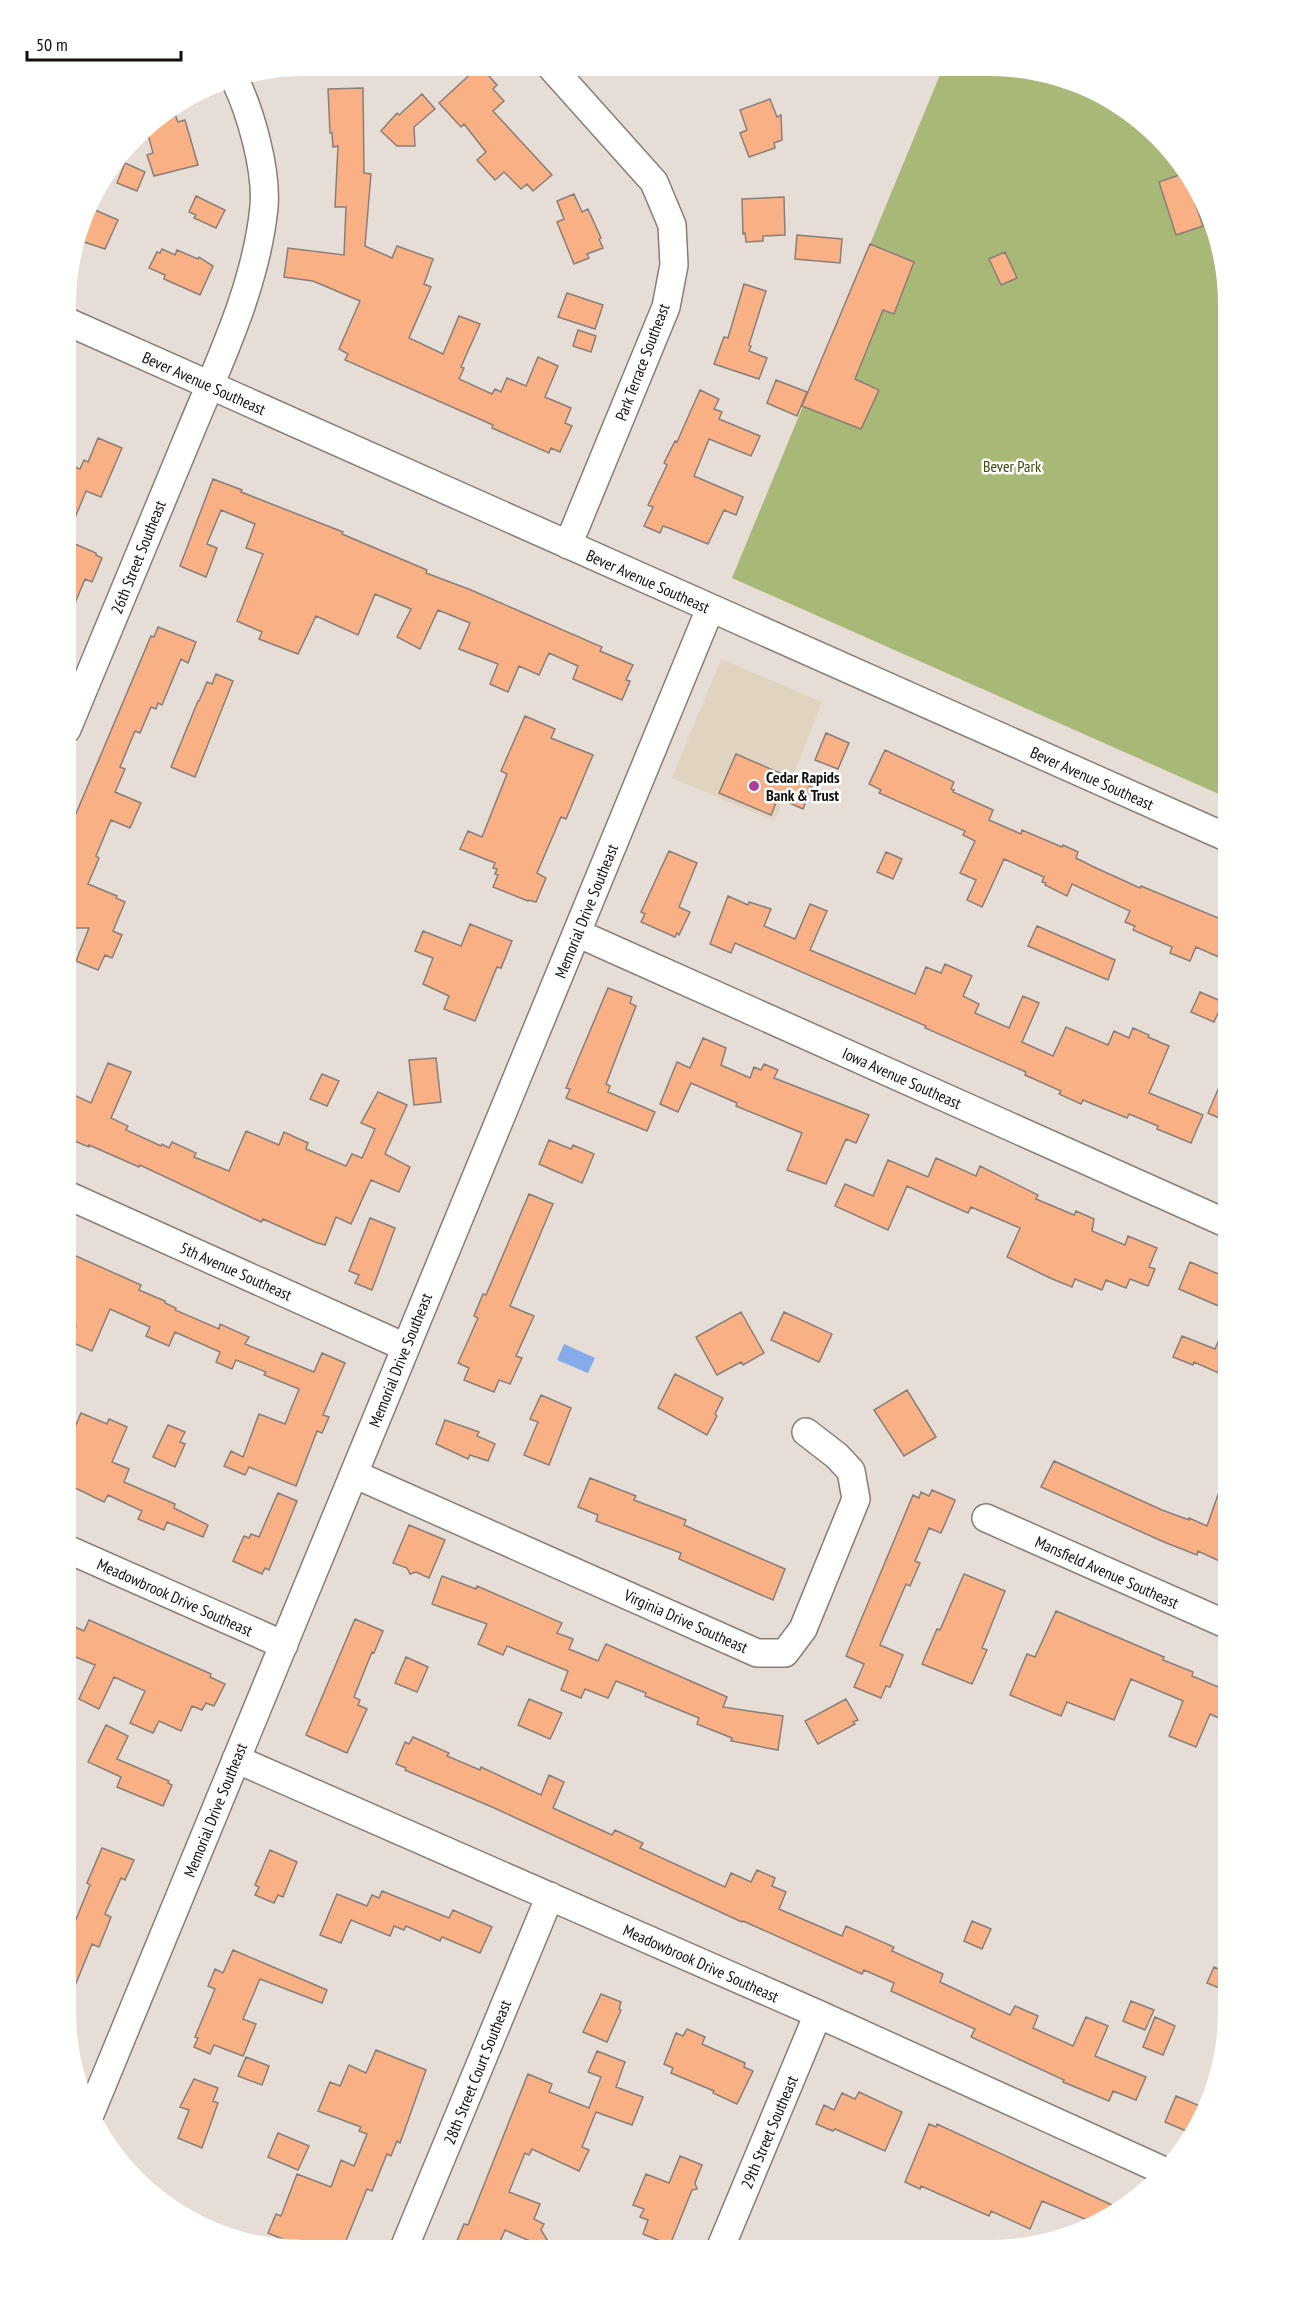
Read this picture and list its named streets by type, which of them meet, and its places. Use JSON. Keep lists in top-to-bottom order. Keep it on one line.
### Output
{"streets":{"street":["Park Terrace Southeast","Bever Avenue Southeast","26th Street Southeast","Memorial Drive Southeast","Iowa Avenue Southeast","5th Avenue Southeast","Mansfield Avenue Southeast","Meadowbrook Drive Southeast","Virginia Drive Southeast","28th Street Court Southeast","29th Street Southeast"]},"crossings":[["Park Terrace Southeast","Bever Avenue Southeast"],["Bever Avenue Southeast","26th Street Southeast"],["Bever Avenue Southeast","Memorial Drive Southeast"],["Memorial Drive Southeast","Iowa Avenue Southeast"],["Memorial Drive Southeast","5th Avenue Southeast"],["Memorial Drive Southeast","Meadowbrook Drive Southeast"],["Memorial Drive Southeast","Virginia Drive Southeast"],["Meadowbrook Drive Southeast","28th Street Court Southeast"],["Meadowbrook Drive Southeast","29th Street Southeast"]],"parks":["Bever Park"],"places":["Cedar Rapids Bank & Trust"],"scale_bar":"50 m"}
